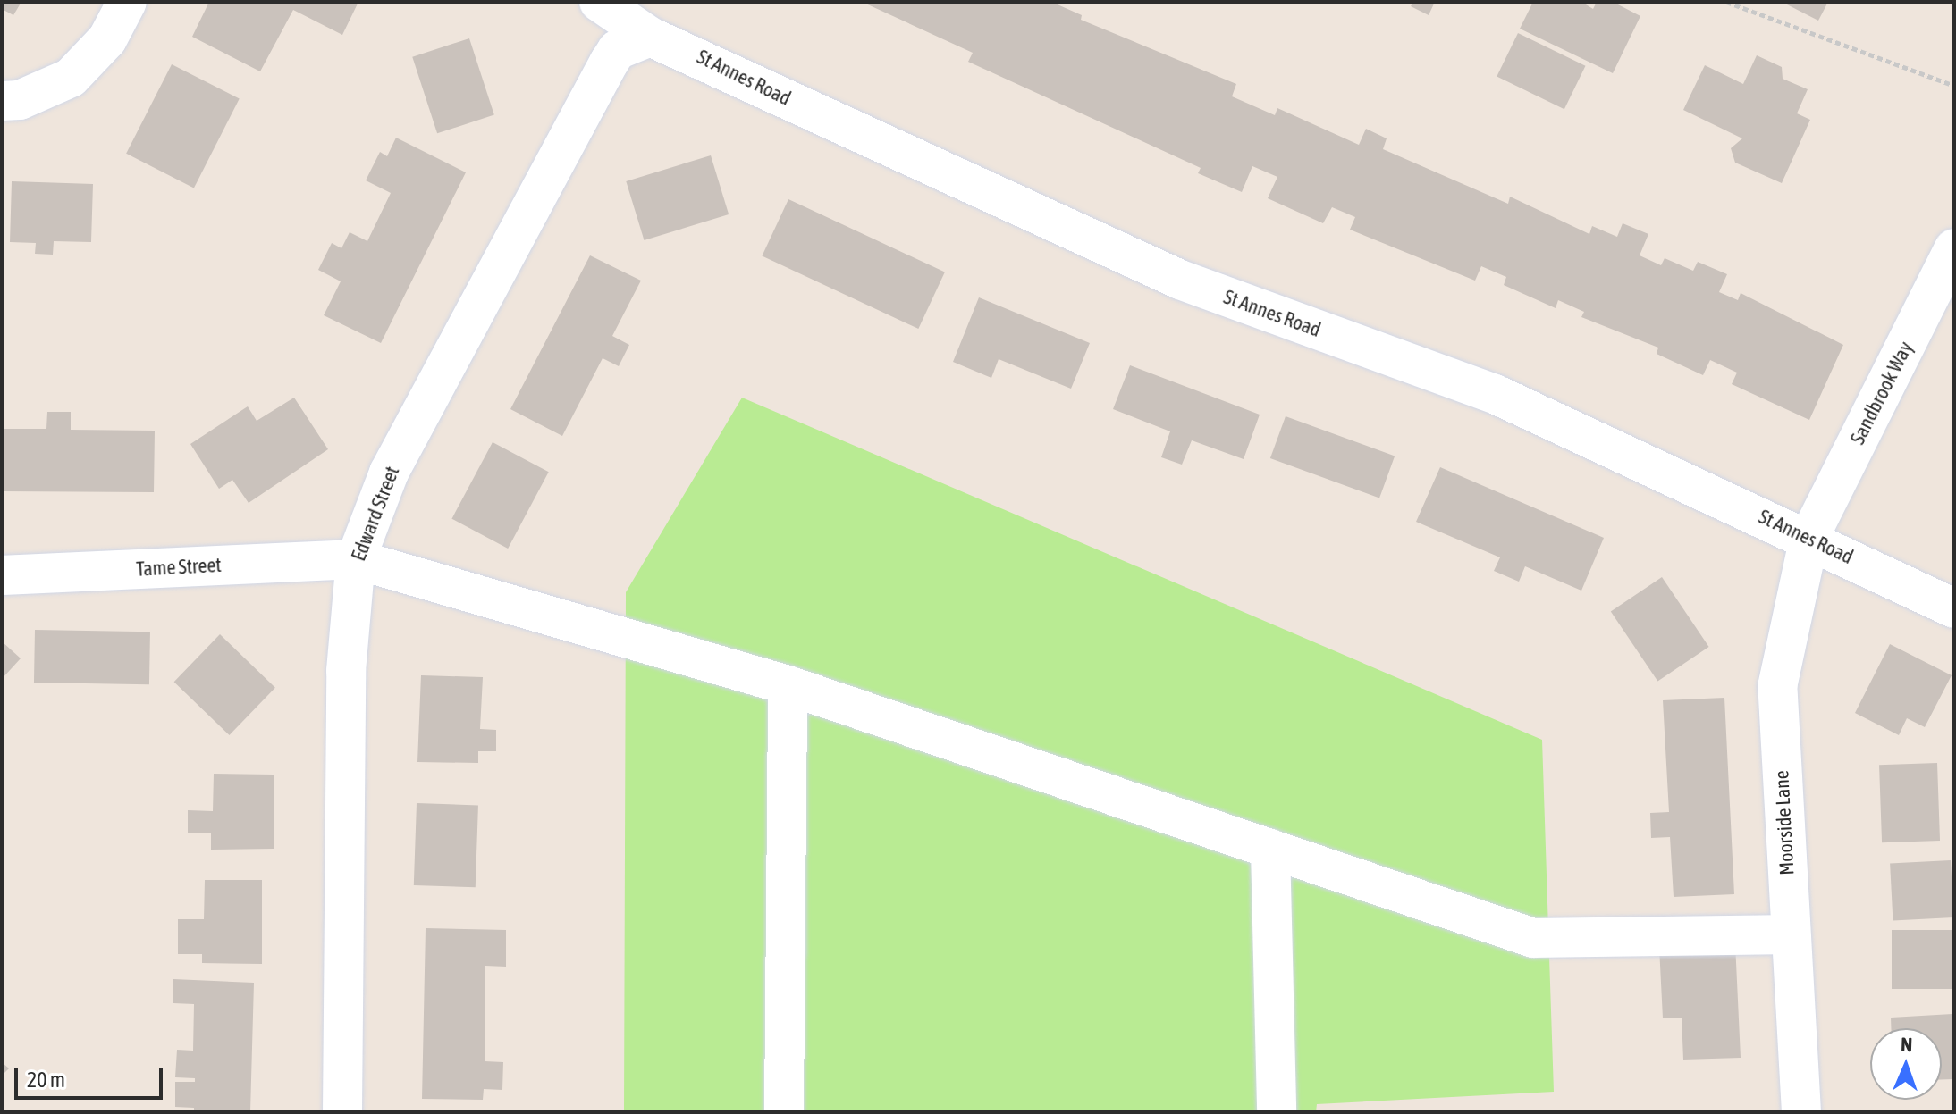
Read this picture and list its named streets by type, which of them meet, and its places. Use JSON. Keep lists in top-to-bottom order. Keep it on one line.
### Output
{"streets":{"street":["St Annes Road","Sandbrook Way","Edward Street","Tame Street","Moorside Lane"]},"crossings":[["St Annes Road","Sandbrook Way"],["St Annes Road","Edward Street"],["St Annes Road","Moorside Lane"],["Sandbrook Way","Moorside Lane"],["Edward Street","Tame Street"],["Tame Street","Moorside Lane"]],"scale_bar":"20 m","north":"top"}
